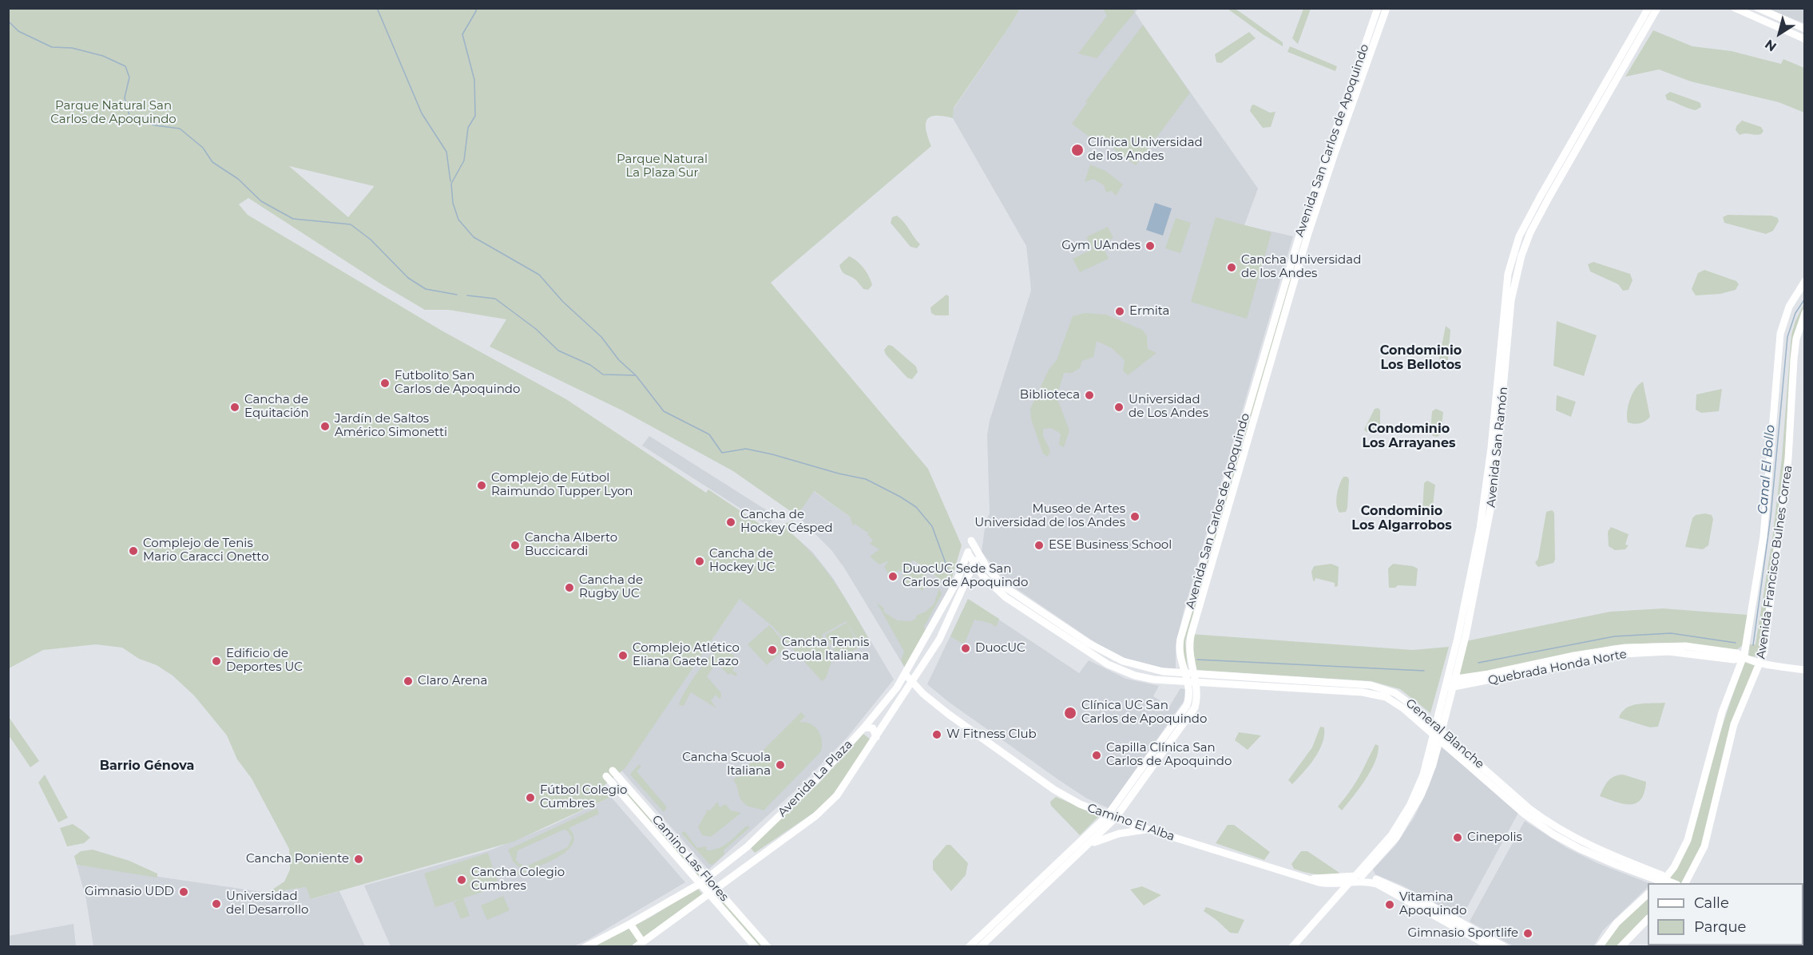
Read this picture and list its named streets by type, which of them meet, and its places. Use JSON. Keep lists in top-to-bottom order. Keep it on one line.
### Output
{"streets":{"street":["Avenida San Carlos de Apoquindo","Avenida San Ramón","Avenida Francisco Bulnes Correa","Quebrada Honda Norte","General Blanche","Avenida La Plaza","Camino El Alba","Camino Las Flores"]},"crossings":[["Avenida San Carlos de Apoquindo","General Blanche"],["Avenida San Carlos de Apoquindo","Camino El Alba"],["Avenida San Ramón","Quebrada Honda Norte"],["Avenida San Ramón","General Blanche"],["Avenida San Ramón","Camino El Alba"],["Avenida Francisco Bulnes Correa","Quebrada Honda Norte"],["Avenida Francisco Bulnes Correa","General Blanche"],["General Blanche","Avenida La Plaza"],["Avenida La Plaza","Camino El Alba"],["Avenida La Plaza","Camino Las Flores"]],"districts":["Condominio Los Bellotos","Condominio Los Arrayanes","Condominio Los Algarrobos","Barrio Génova"],"water":["Canal El Bollo"],"parks":["Parque Natural San Carlos de Apoquindo","Parque Natural La Plaza Sur"],"places":["Clínica Universidad de los Andes","Gym UAndes","Cancha Universidad de los Andes","Ermita","Futbolito San Carlos de Apoquindo","Biblioteca","Cancha de Equitación","Universidad de Los Andes","Jardín de Saltos Américo Simonetti","Complejo de Fútbol Raimundo Tupper Lyon","Museo de Artes Universidad de los Andes","Cancha de Hockey Césped","Cancha Alberto Buccicardi","ESE Business School","Complejo de Tenis Mario Caracci Onetto","Cancha de Hockey UC","DuocUC Sede San Carlos de Apoquindo","Cancha de Rugby UC","DuocUC","Cancha Tennis Scuola Italiana","Complejo Atlético Eliana Gaete Lazo","Edificio de Deportes UC","Claro Arena","Clínica UC San Carlos de Apoquindo","W Fitness Club","Capilla Clínica San Carlos de Apoquindo","Cancha Scuola Italiana","Fútbol Colegio Cumbres","Cinepolis","Cancha Poniente","Cancha Colegio Cumbres","Gimnasio UDD","Universidad del Desarrollo","Vitamina Apoquindo","Gimnasio Sportlife"],"legend":["Calle","Parque"],"north":"bottom left"}
